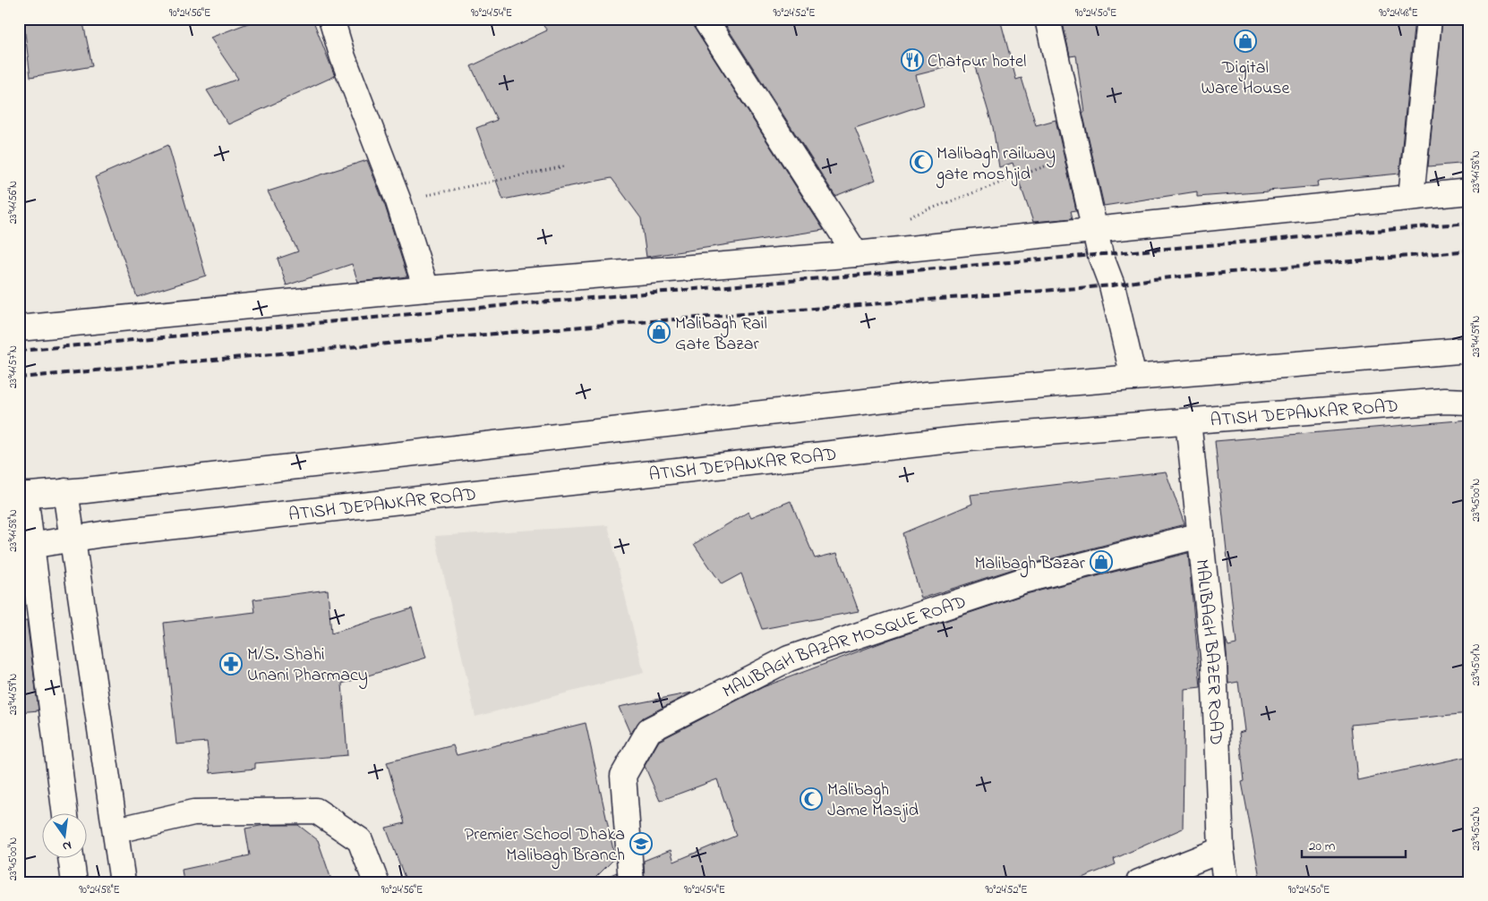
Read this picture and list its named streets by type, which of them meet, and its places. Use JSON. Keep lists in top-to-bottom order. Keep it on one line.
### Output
{"streets":{"street":["ATISH DEPANKAR ROAD","MALIBAGH BAZAR MOSQUE ROAD","MALIBAGH BAZER ROAD"]},"crossings":[["ATISH DEPANKAR ROAD","MALIBAGH BAZER ROAD"],["MALIBAGH BAZAR MOSQUE ROAD","MALIBAGH BAZER ROAD"]],"places":{"shop":["Digital Ware House","Malibagh Rail Gate Bazar","Malibagh Bazar"],"restaurant":["Chatpur hotel"],"mosque":["Malibagh railway gate moshjid","Malibagh Jame Masjid"],"pharmacy":["M/S. Shahi Unani Pharmacy"],"school or university":["Premier School Dhaka Malibagh Branch"]},"scale_bar":"20 m","north":"bottom","coordinates":["90°24'56\"E","90°24'54\"E","90°24'52\"E","90°24'50\"E","90°24'48\"E","23°44'58\"N","23°44'56\"N","23°44'59\"N","23°44'57\"N","23°45'00\"N","23°45'01\"N","23°45'02\"N","90°24'58\"E"]}
